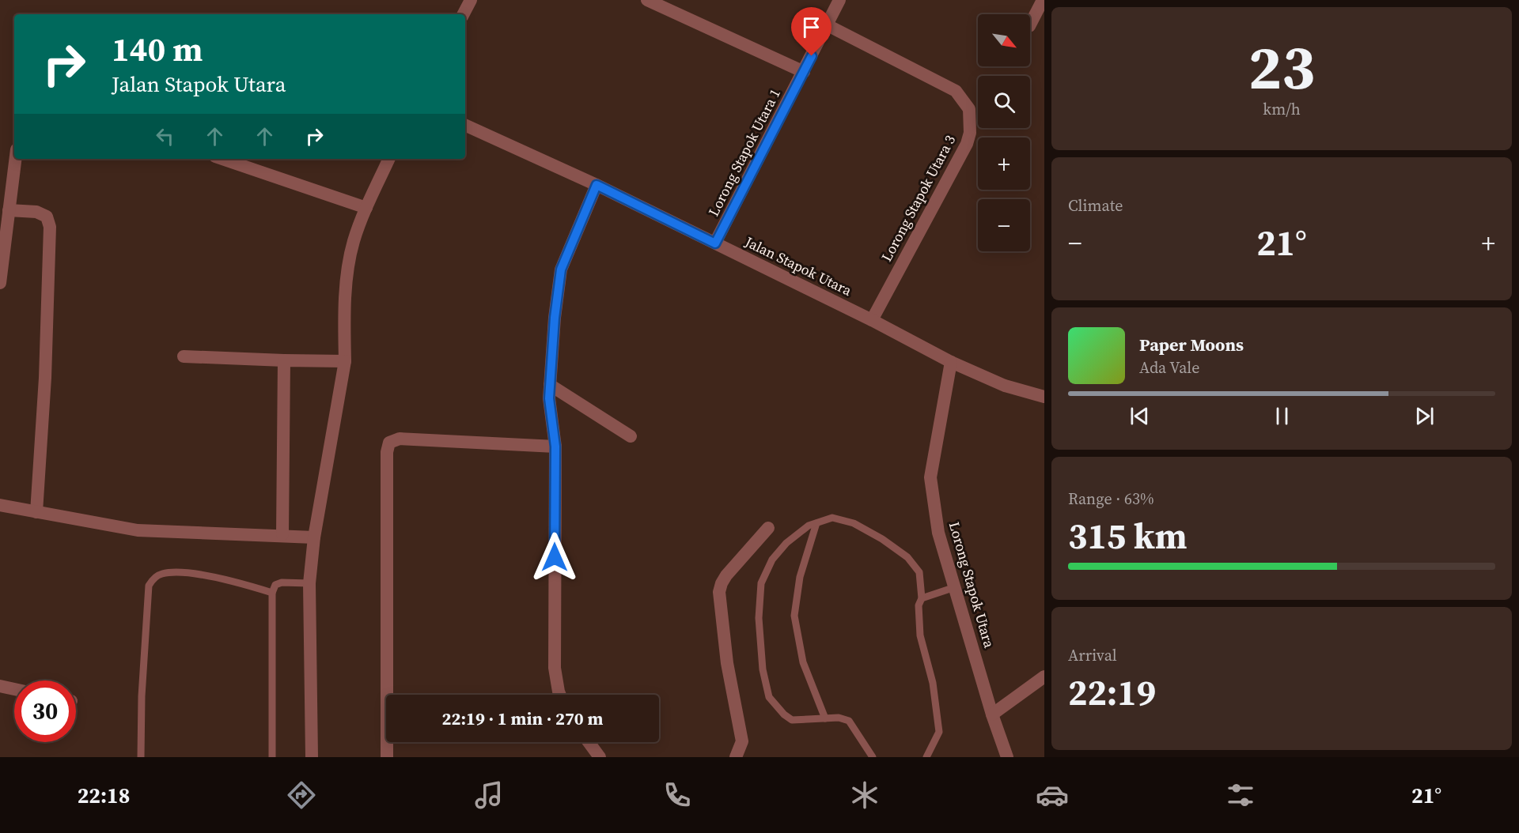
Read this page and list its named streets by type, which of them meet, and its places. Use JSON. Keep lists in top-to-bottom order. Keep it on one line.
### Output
{"streets":{"street":["Lorong Stapok Utara 1","Lorong Stapok Utara 3","Jalan Stapok Utara","Lorong Stapok Utara"]},"crossings":[["Lorong Stapok Utara 1","Lorong Stapok Utara 3"],["Lorong Stapok Utara 1","Jalan Stapok Utara"],["Lorong Stapok Utara 3","Jalan Stapok Utara"],["Jalan Stapok Utara","Lorong Stapok Utara"]],"north":"bottom right","page":{"tile":[["23","km/h"],"Climate",["Range · 63%","315 km"],["Arrival","22:19"]],"map_buttons":["+","−"],"turn":["140 m","Jalan Stapok Utara"],"heat":["−","21°","+"],"song":["Paper Moons","Ada Vale"],"limit":"30","trip":"22:19 · 1 min · 270 m","tabs":["22:18","21°"]}}
